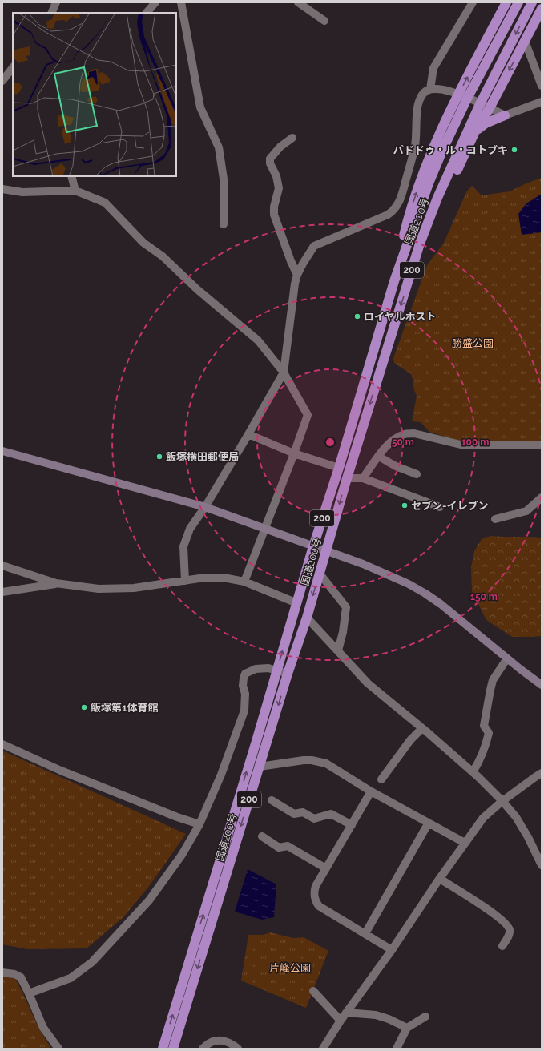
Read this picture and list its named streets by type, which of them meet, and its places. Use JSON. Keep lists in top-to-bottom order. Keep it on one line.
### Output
{"streets":{"highway":["国道200号","200"]},"parks":["勝盛公園","片峰公園"],"places":["パドドゥ・ル・コトブキ","ロイヤルホスト","飯塚横田郵便局","セブン-イレブン","飯塚第1体育館"],"rings":["50 m","100 m","150 m"]}
